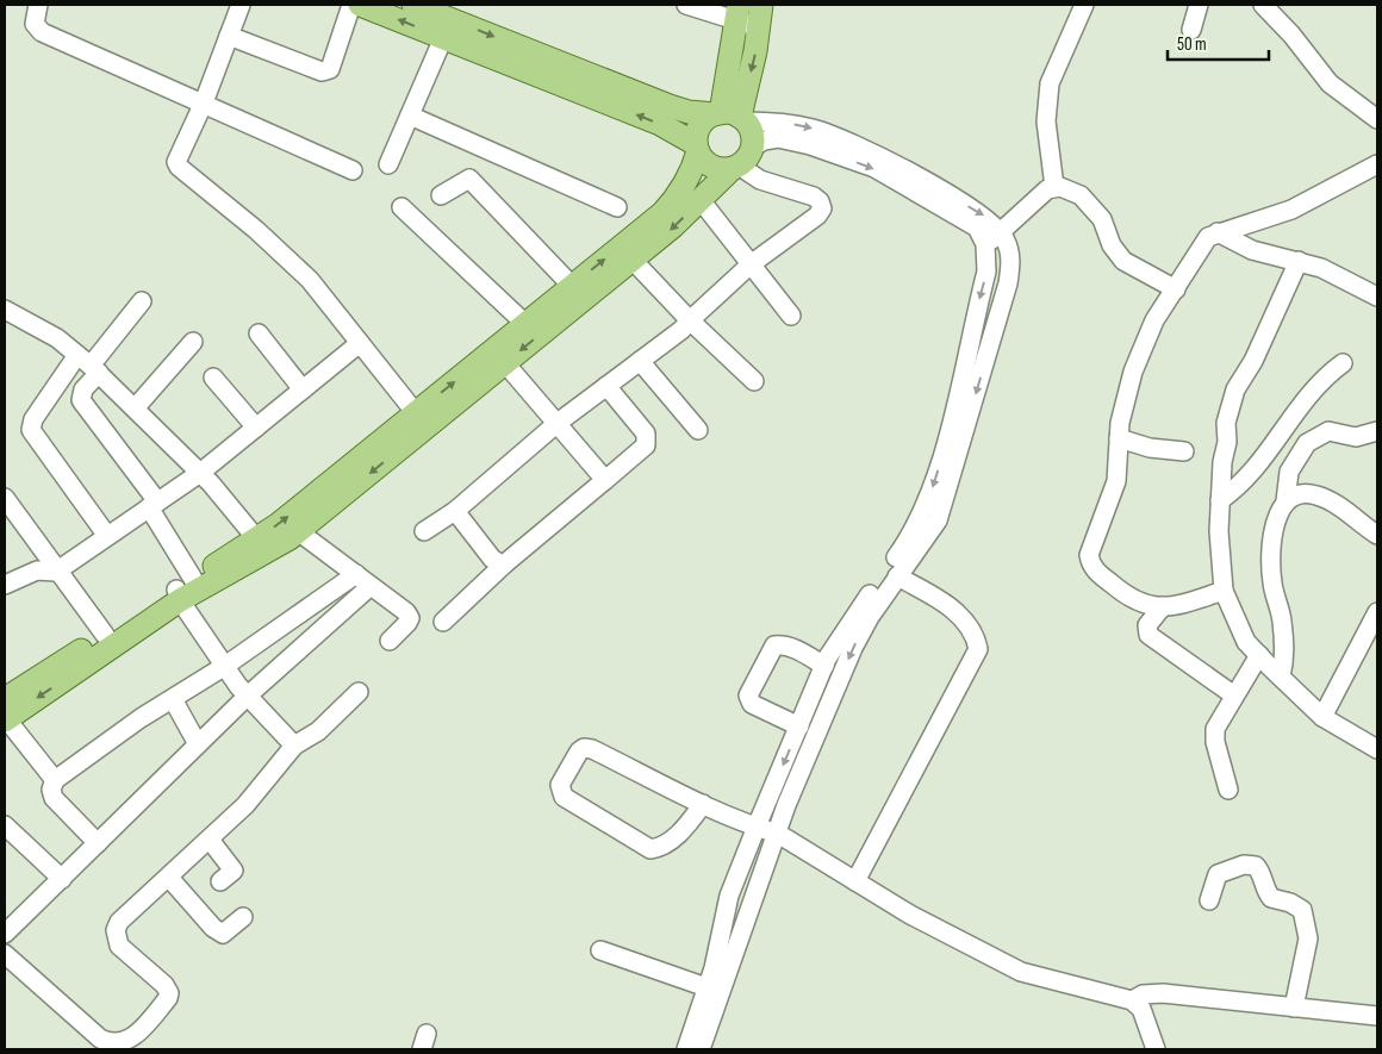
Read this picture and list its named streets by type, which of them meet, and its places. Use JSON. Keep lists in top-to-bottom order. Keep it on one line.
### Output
{"scale_bar":"50 m"}
